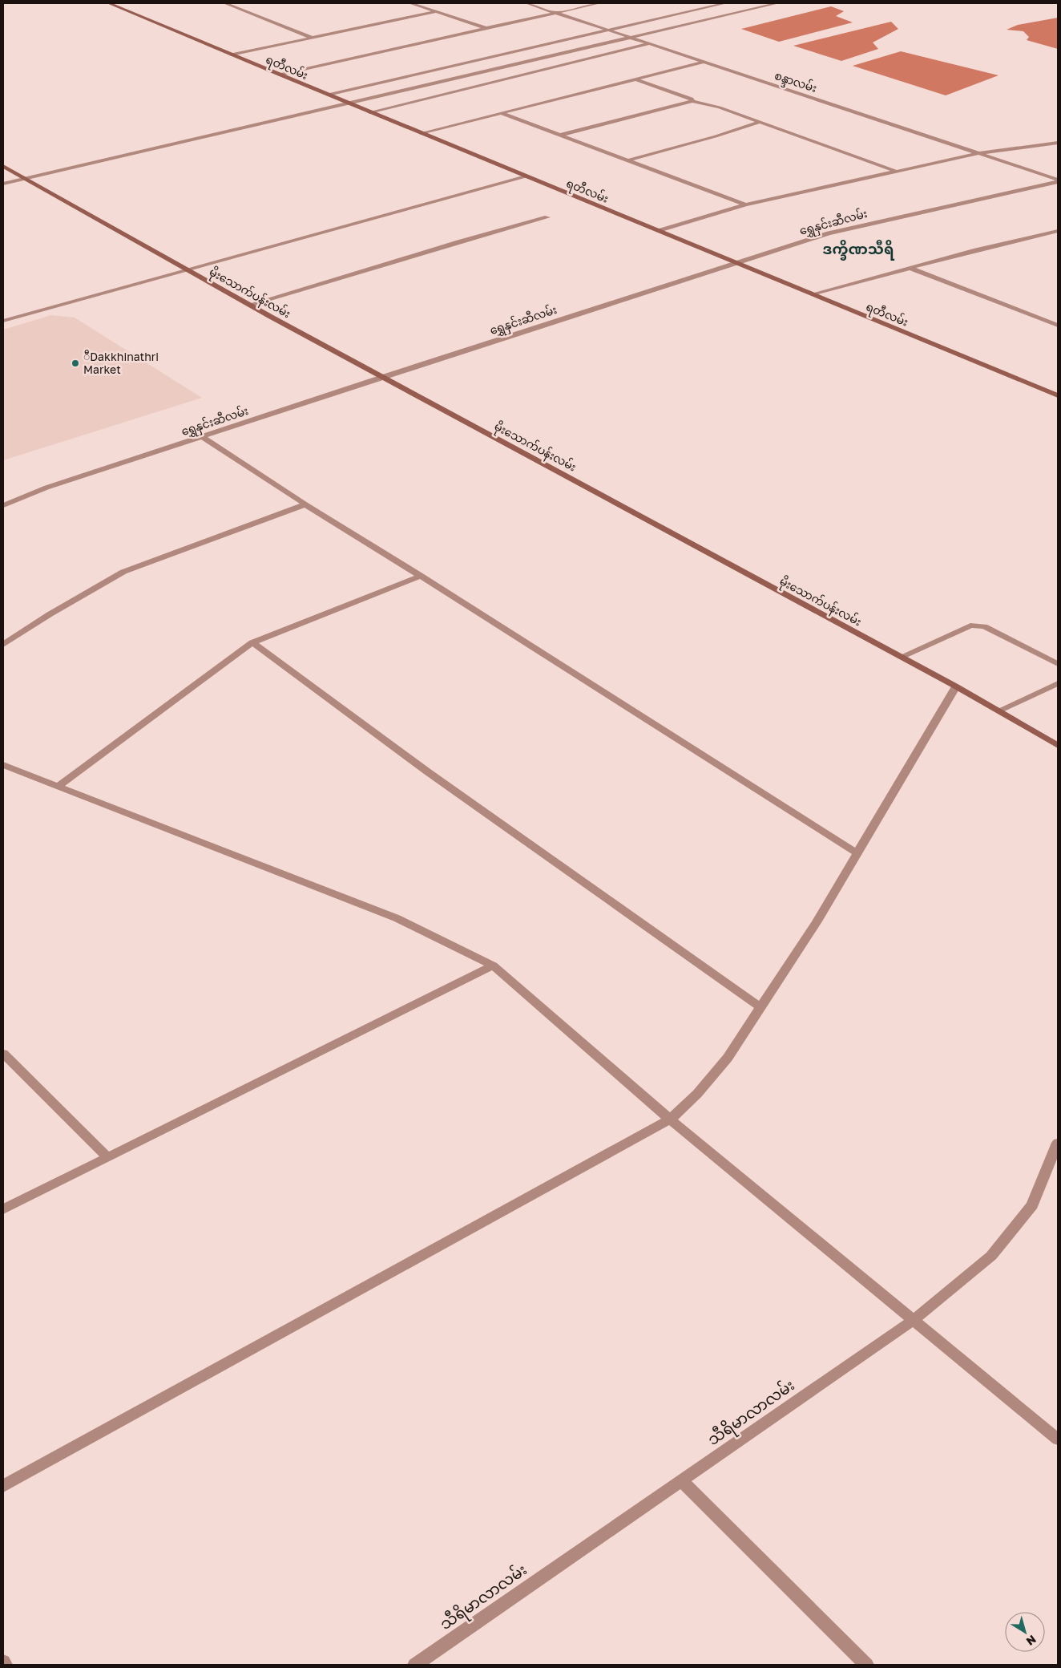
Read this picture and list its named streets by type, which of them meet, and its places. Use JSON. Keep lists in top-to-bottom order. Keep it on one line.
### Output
{"streets":{"street":["ရတီလမ်း","စန္ဒာလမ်း","ရွှေနှင်းဆီလမ်း","မိုးသောက်ပန်းလမ်း","သီရိမာလာလမ်း"]},"crossings":[["ရတီလမ်း","ရွှေနှင်းဆီလမ်း"],["စန္ဒာလမ်း","ရွှေနှင်းဆီလမ်း"],["ရွှေနှင်းဆီလမ်း","မိုးသောက်ပန်းလမ်း"]],"districts":["ဒက္ခိဏသီရိ"],"places":["ီDakkhinathri Market"],"north":"bottom right"}
